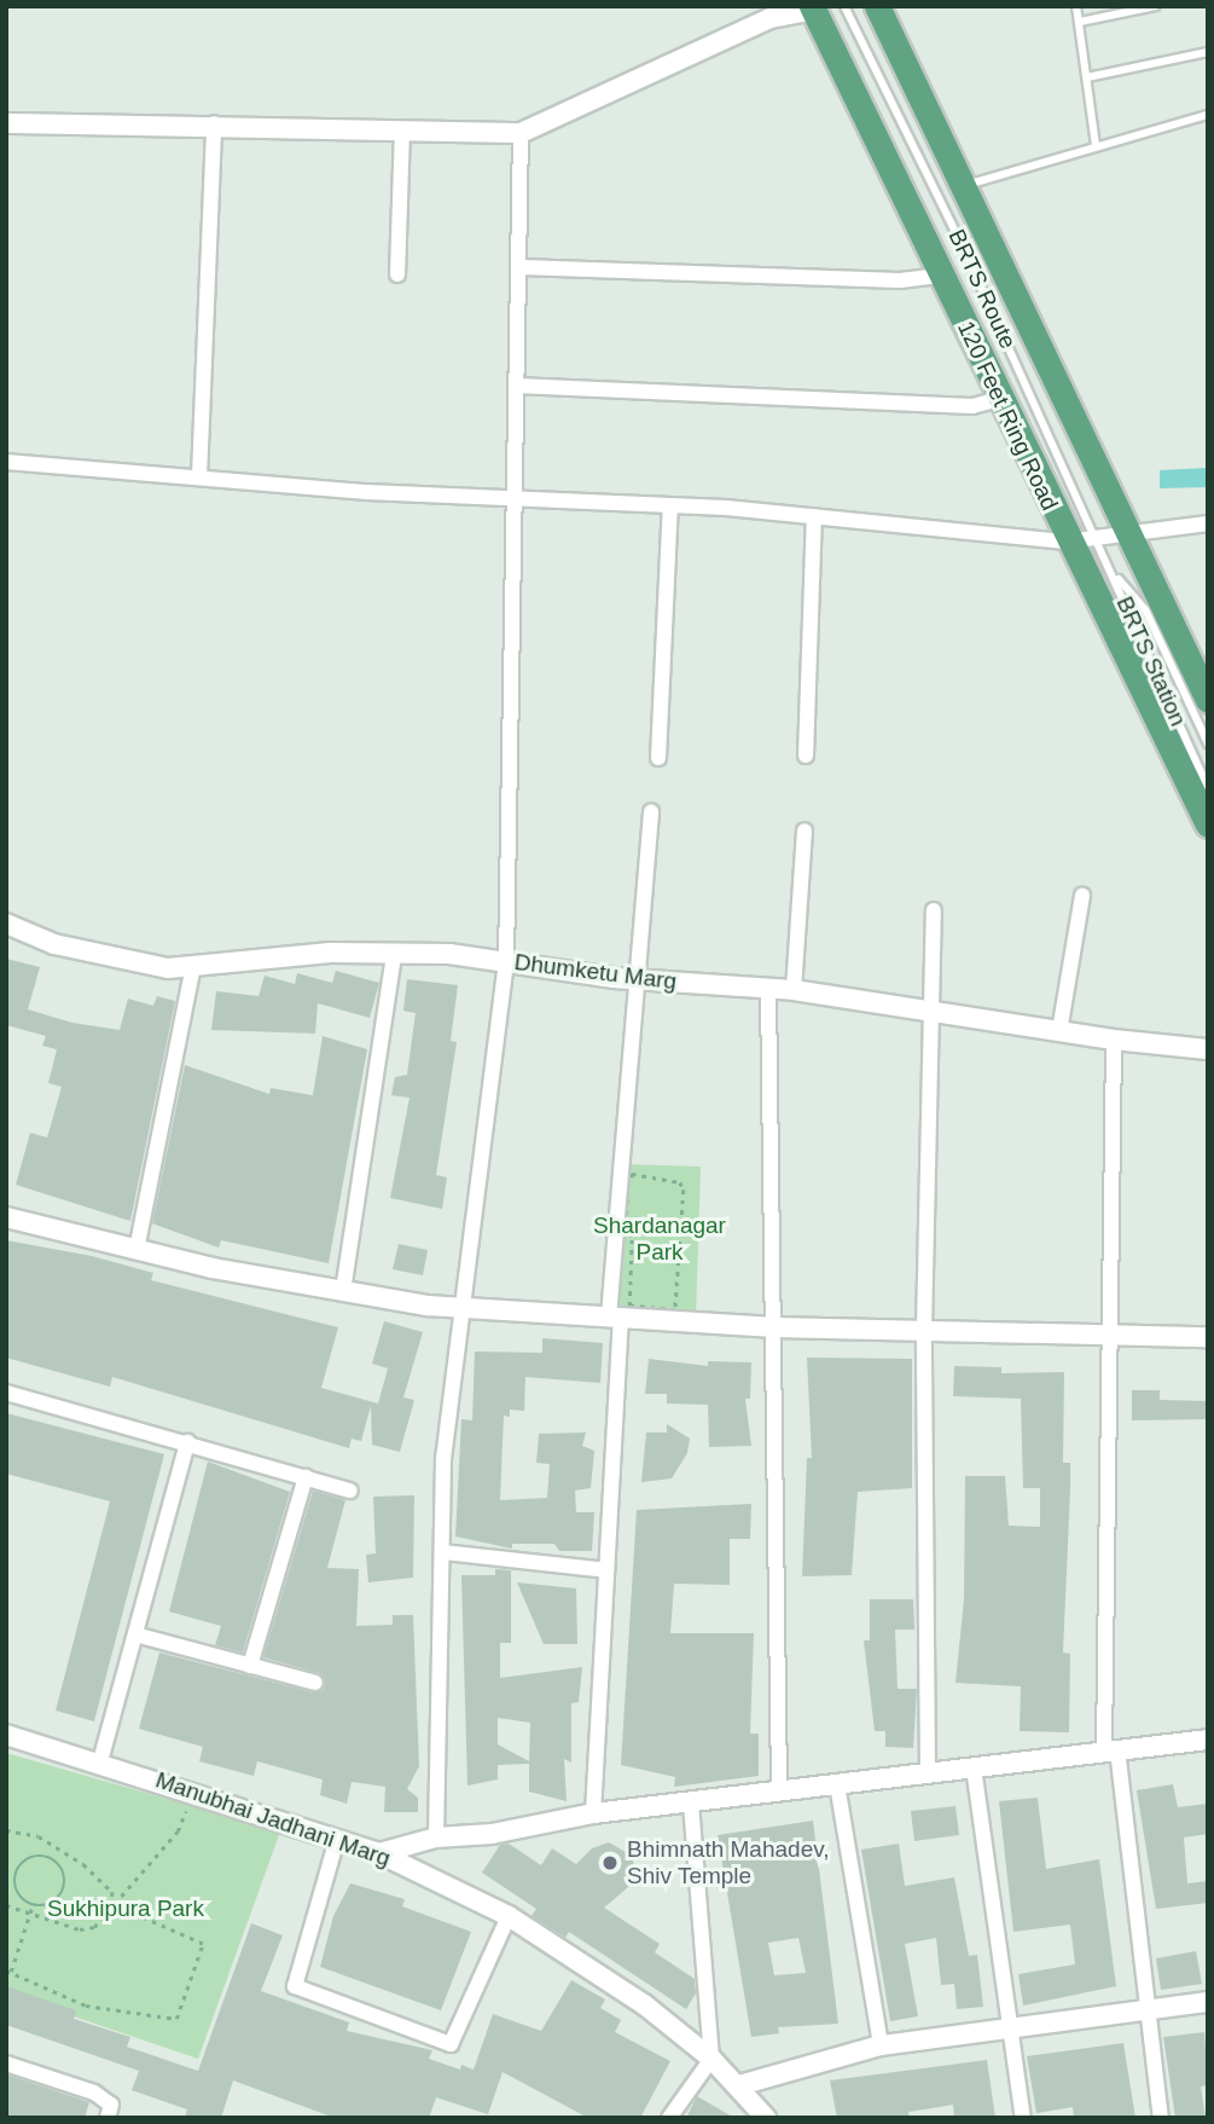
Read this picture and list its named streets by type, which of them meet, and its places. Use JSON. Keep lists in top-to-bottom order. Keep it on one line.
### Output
{"streets":{"main road":["120 Feet Ring Road"],"street":["Dhumketu Marg","Manubhai Jadhani Marg"],"lane":["BRTS Route","BRTS Station"]},"crossings":[["BRTS Route","BRTS Station"]],"parks":["Shardanagar Park","Sukhipura Park"],"places":["Bhimnath Mahadev, Shiv Temple"]}
